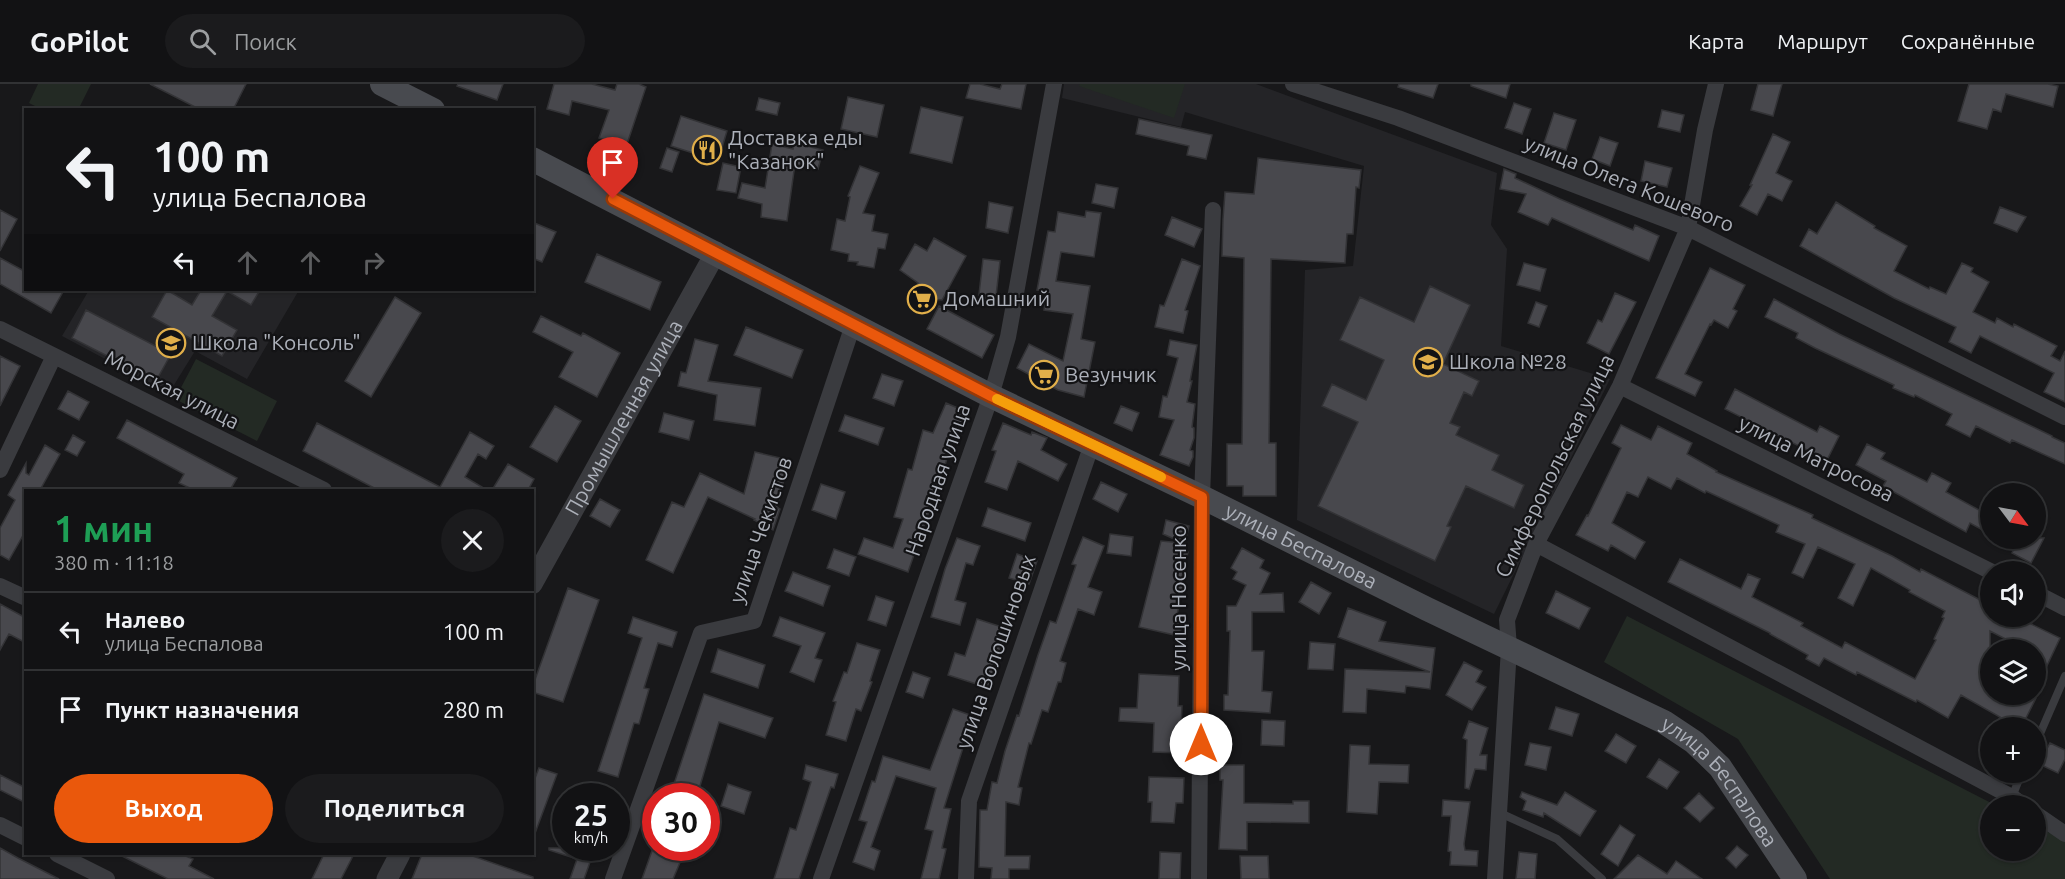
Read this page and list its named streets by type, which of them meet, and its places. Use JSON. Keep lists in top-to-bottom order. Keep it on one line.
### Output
{"streets":{"main road":["улица Беспалова"],"street":["улица Олега Кошевого","Морская улица","Промышленная улица","улица Матросова","Симферопольская улица","Народная улица","улица Чекистов","улица Носенко","улица Волошиновых"]},"crossings":[["улица Олега Кошевого","Симферопольская улица"],["Промышленная улица","улица Беспалова"],["улица Матросова","Симферопольская улица"],["Симферопольская улица","улица Беспалова"],["Народная улица","улица Беспалова"],["улица Чекистов","улица Беспалова"],["улица Беспалова","улица Носенко"],["улица Беспалова","улица Волошиновых"]],"places":{"restaurant":["Доставка еды \"Казанок\""],"supermarket":["Домашний","Везунчик"],"school or university":["Школа \"Консоль\"","Школа №28"]},"north":"bottom right","page":{"header":"GoPilot","search":"Поиск","nav":["Карта","Маршрут","Сохранённые"],"turn":["100 m","улица Беспалова"],"map_buttons":["+","−"],"heading":["1 мин","380 m · 11:18"],"list":[{"name":"Налево","note":"улица Беспалова","value":"100 m"},{"name":"Пункт назначения","value":"280 m"}],"buttons":["Выход","Поделиться"],"speed":"25 km/h","limit":"30"}}
